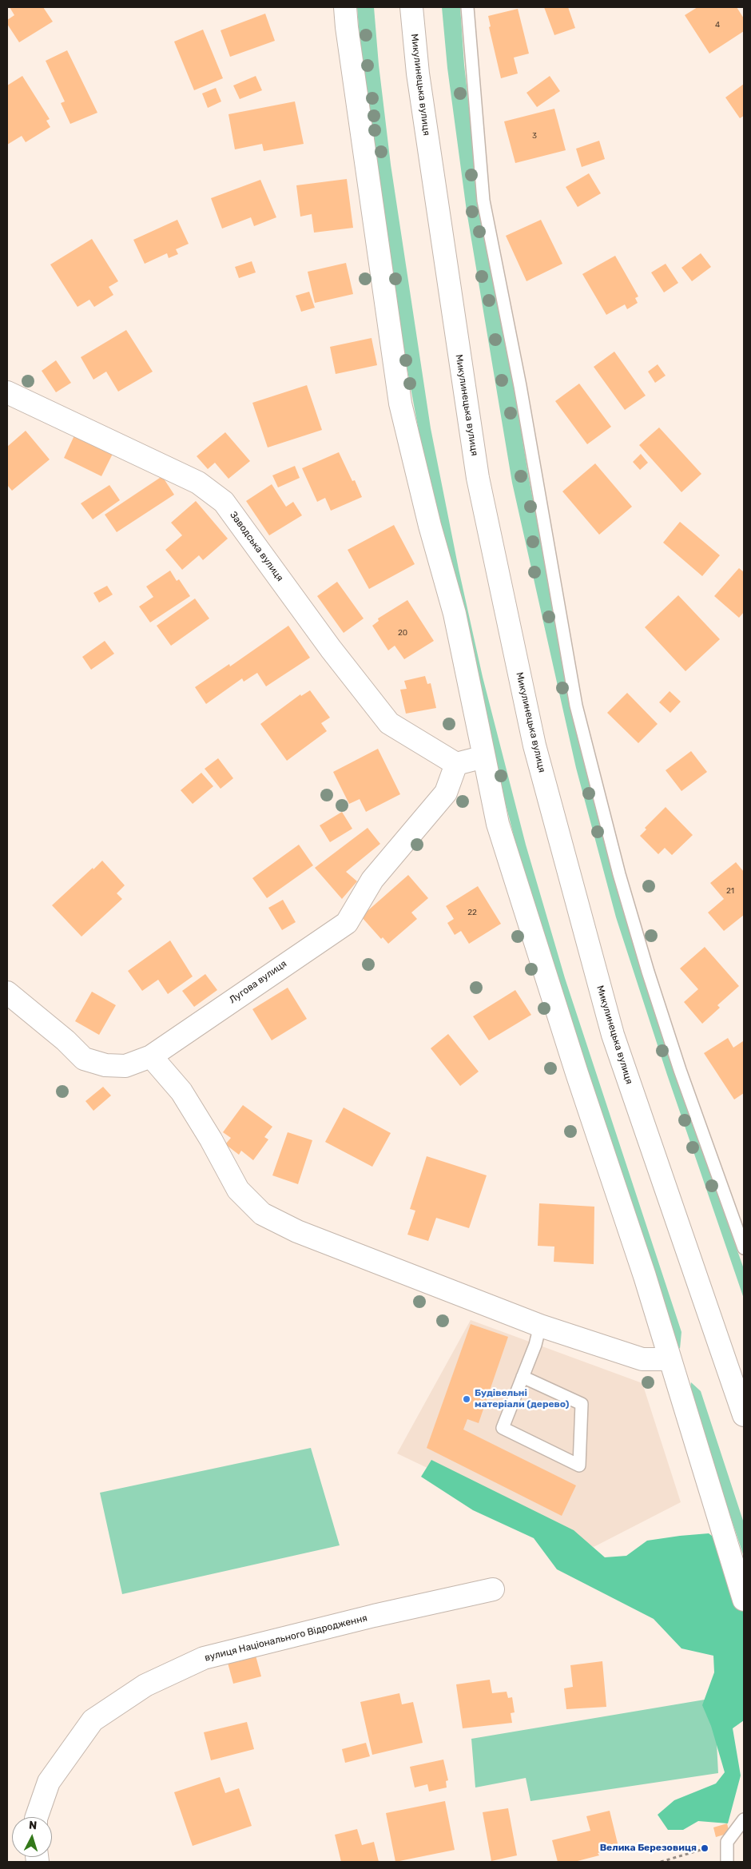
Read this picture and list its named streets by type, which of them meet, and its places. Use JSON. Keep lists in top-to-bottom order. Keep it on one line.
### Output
{"streets":{"main road":["Микулинецька вулиця","Заводська вулиця","Лугова вулиця","вулиця Національного Відродження"]},"crossings":[["Заводська вулиця","Лугова вулиця"]],"places":["Будівельні матеріали (дерево)","Велика Березовиця"],"house_numbers":["4","3","20","21","22"],"north":"top"}
